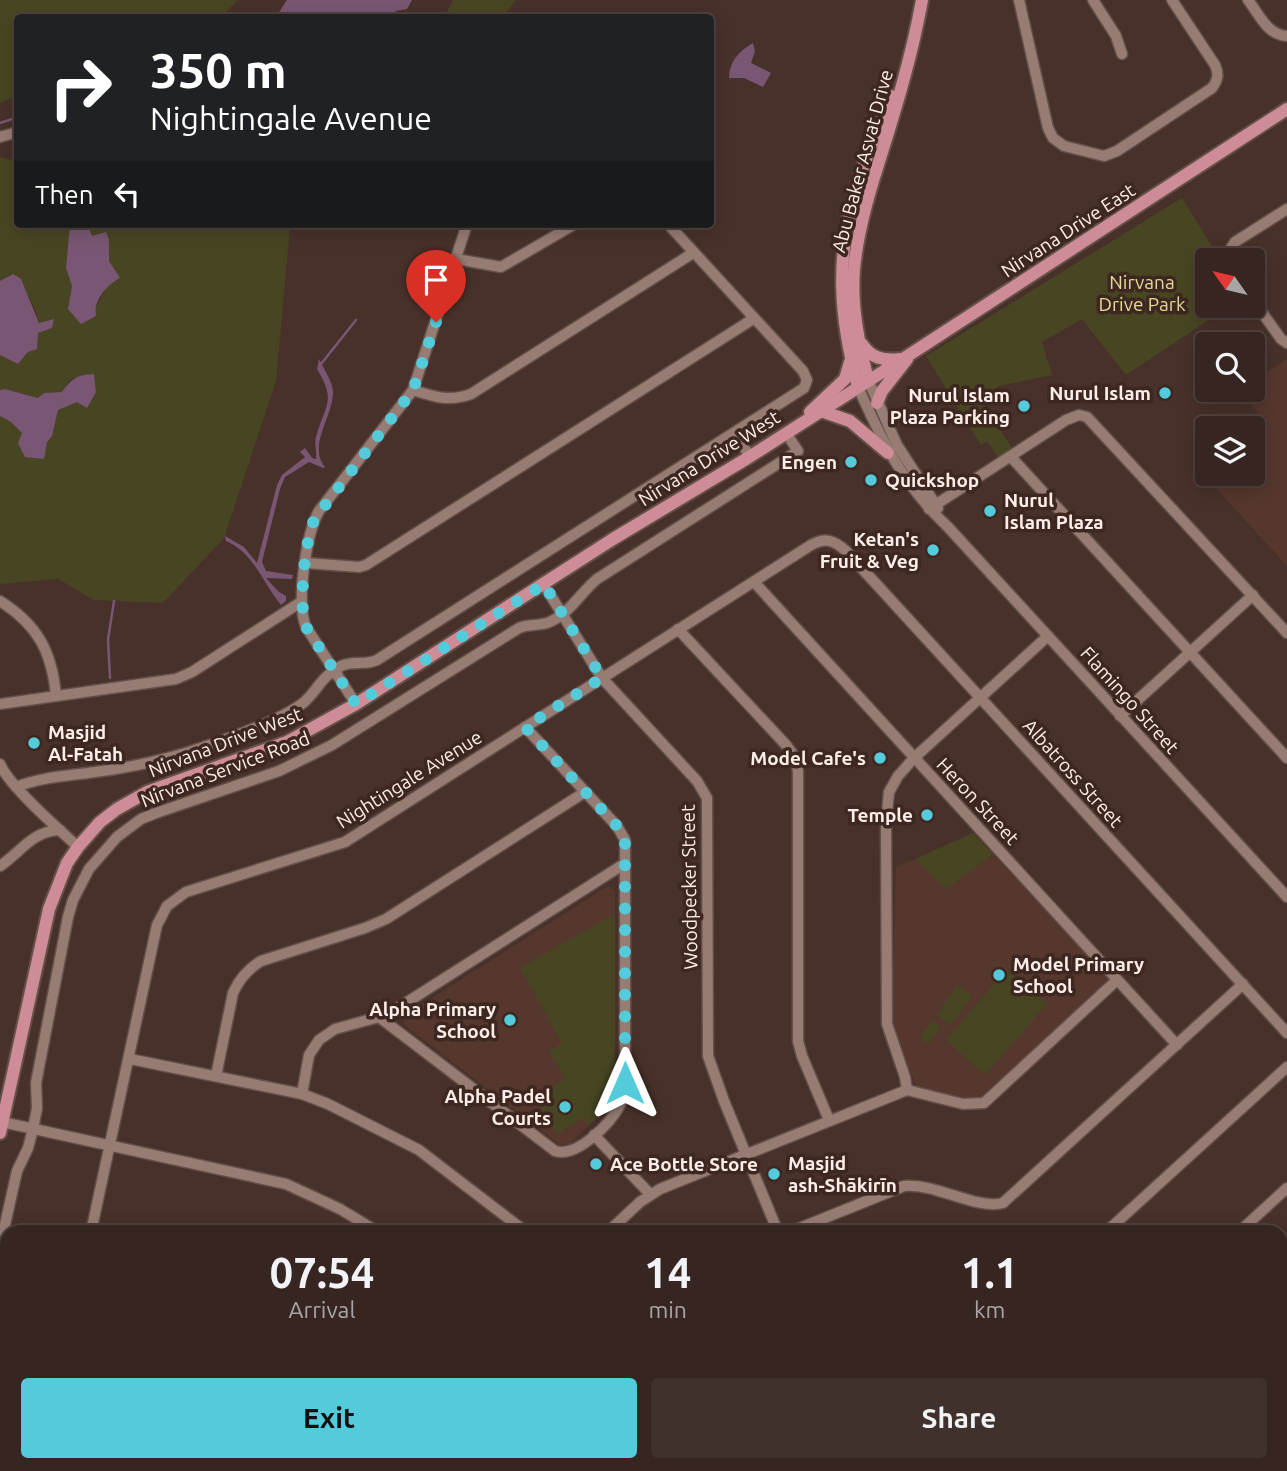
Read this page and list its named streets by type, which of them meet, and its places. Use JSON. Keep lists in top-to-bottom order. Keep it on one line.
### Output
{"streets":{"main road":["Abu Baker Asvat Drive","Nirvana Drive East","Nirvana Drive West"],"street":["Flamingo Street","Nirvana Service Road","Albatross Street","Nightingale Avenue","Heron Street","Woodpecker Street"]},"crossings":[["Abu Baker Asvat Drive","Nirvana Drive East"],["Abu Baker Asvat Drive","Nirvana Drive West"],["Abu Baker Asvat Drive","Flamingo Street"],["Nirvana Drive East","Nirvana Drive West"],["Nirvana Drive East","Flamingo Street"],["Nirvana Drive West","Flamingo Street"],["Nirvana Drive West","Nirvana Service Road"],["Nirvana Drive West","Woodpecker Street"],["Nirvana Service Road","Woodpecker Street"],["Albatross Street","Nightingale Avenue"],["Nightingale Avenue","Heron Street"],["Nightingale Avenue","Woodpecker Street"]],"parks":["Nirvana Drive Park"],"places":["Nurul Islam","Nurul Islam Plaza Parking","Engen","Quickshop","Nurul Islam Plaza","Ketan's Fruit & Veg","Masjid Al-Fatah","Model Cafe's","Temple","Model Primary School","Alpha Primary School","Alpha Padel Courts","Ace Bottle Store","Masjid ash-Shākirīn"],"north":"top left","page":{"turn":["350 m","Nightingale Avenue"],"then":"Then","eta":["07:54","Arrival","14","min","1.1","km"],"buttons":["Exit","Share"]}}
